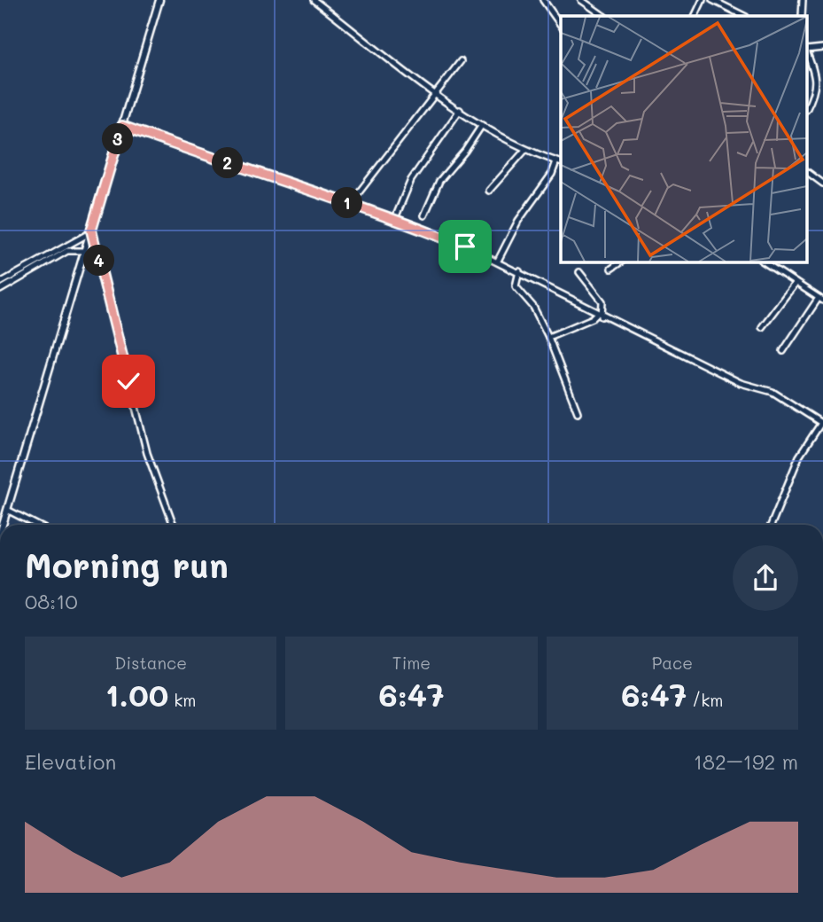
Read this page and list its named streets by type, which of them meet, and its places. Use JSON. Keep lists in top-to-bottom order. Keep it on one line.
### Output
{"page":{"pins":["3","2","1","4"],"heading":["Morning run","08:10"],"stats":[["Distance","1.00 km"],["Time","6:47"],["Pace","6:47 /km"]],"chart":["Elevation","182–192 m"]}}
